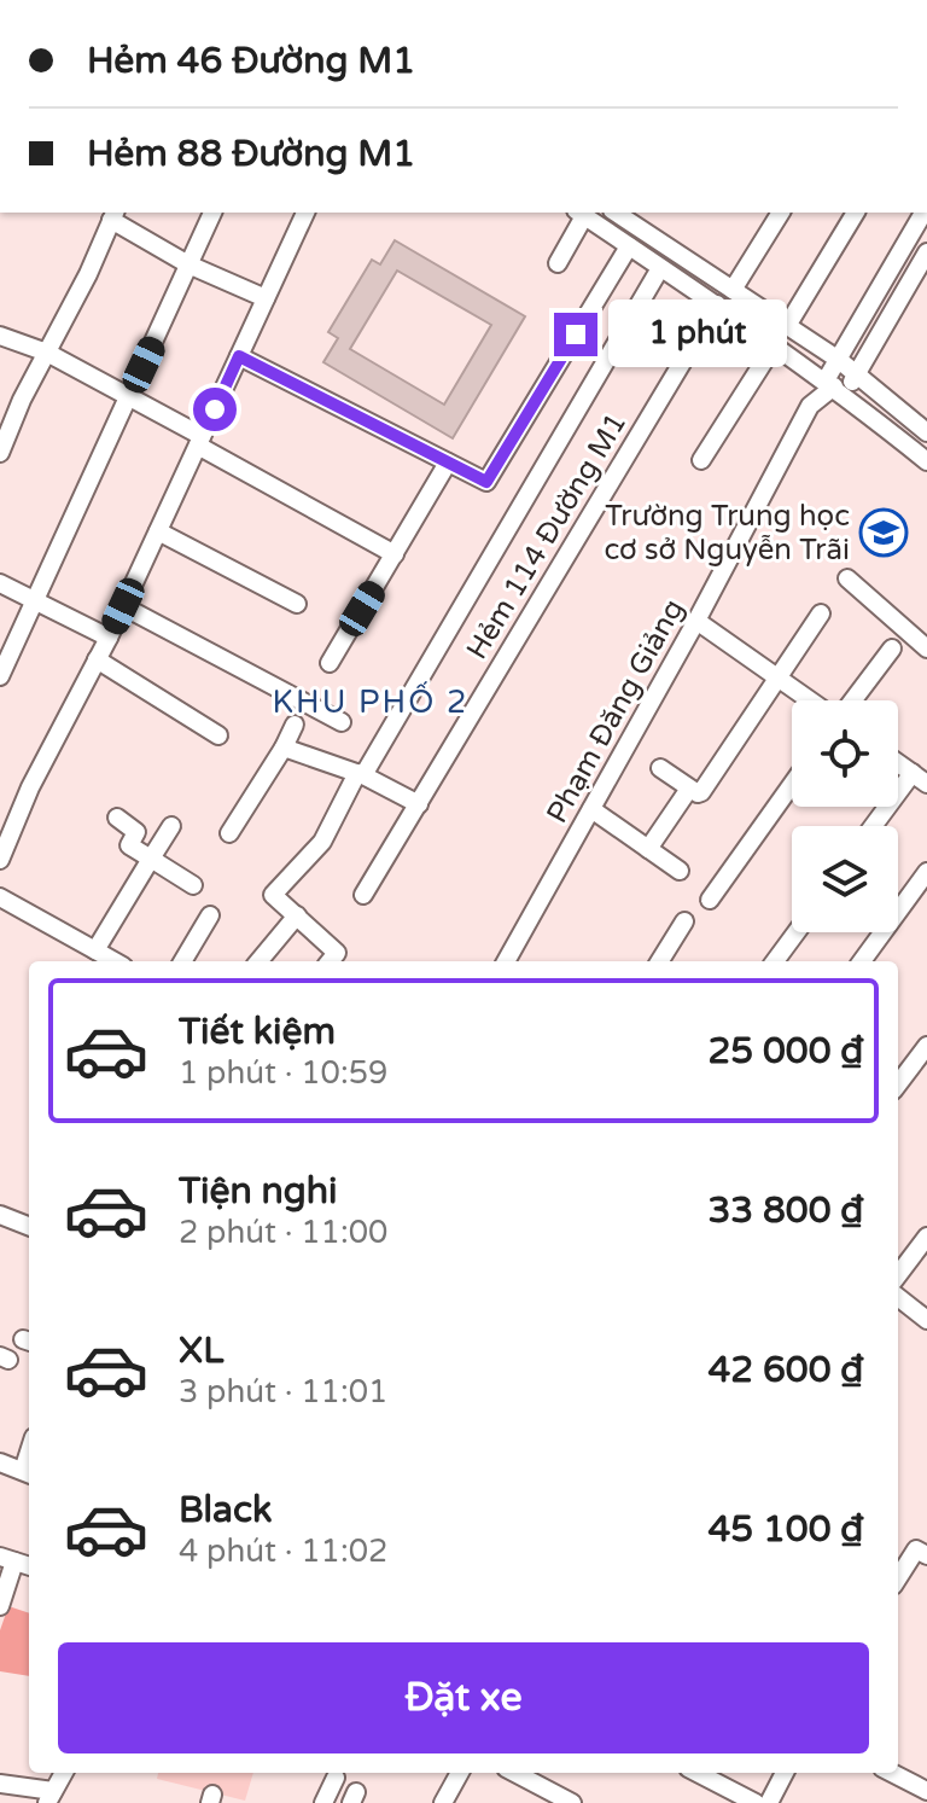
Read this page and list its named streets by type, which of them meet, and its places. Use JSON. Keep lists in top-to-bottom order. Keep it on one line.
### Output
{"streets":{"street":["Hẻm 114 Đường M1","Phạm Đăng Giảng"]},"districts":["KHU PHỐ 2"],"places":{"school or university":["Trường Trung học cơ sở Nguyễn Trãi"]},"page":{"banner":["Hẻm 46 Đường M1","Hẻm 88 Đường M1"],"bubble":"1 phút","list":[{"name":"Tiết kiệm","note":"1 phút · 10:59","value":"25 000 ₫"},{"name":"Tiện nghi","note":"2 phút · 11:00","value":"33 800 ₫"},{"name":"XL","note":"3 phút · 11:01","value":"42 600 ₫"},{"name":"Black","note":"4 phút · 11:02","value":"45 100 ₫"}],"buttons":"Đặt xe"}}
